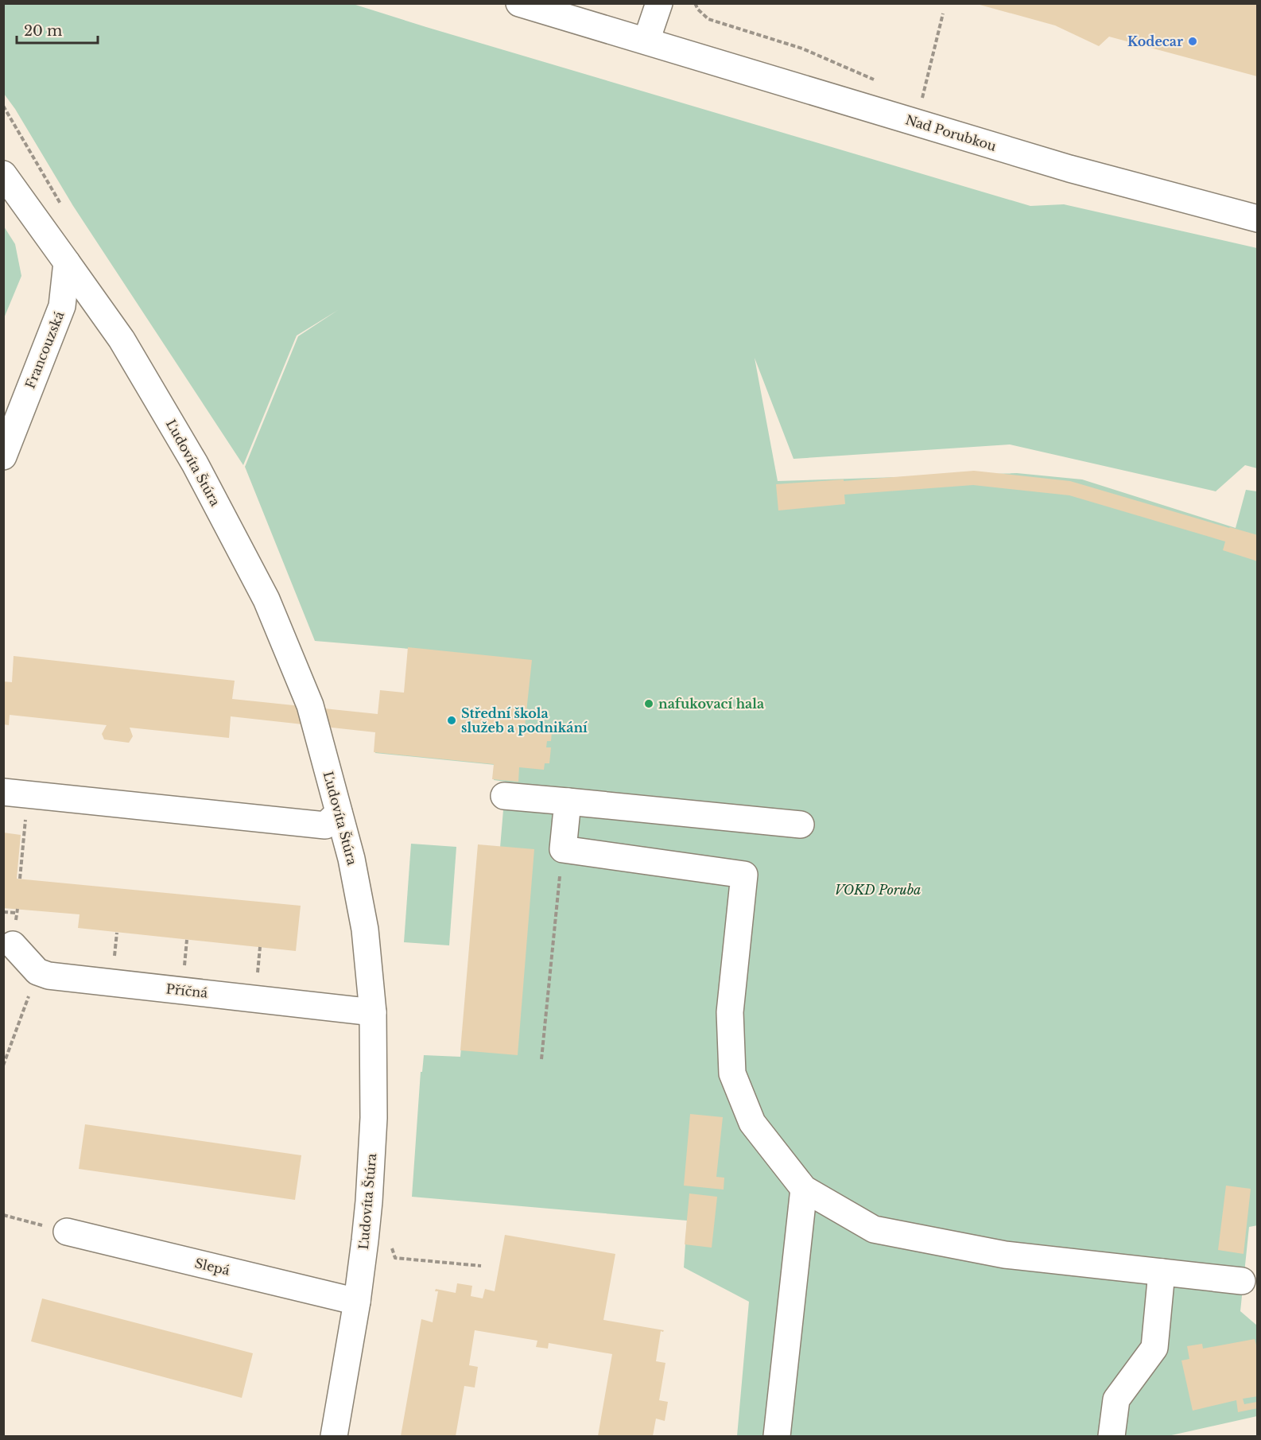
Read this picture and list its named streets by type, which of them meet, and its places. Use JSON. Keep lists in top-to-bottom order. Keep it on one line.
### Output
{"streets":{"street":["Nad Porubkou","Francouzská","Ľudovíta Štúra","Příčná","Slepá"]},"crossings":[["Francouzská","Ľudovíta Štúra"],["Ľudovíta Štúra","Příčná"],["Ľudovíta Štúra","Slepá"]],"parks":["VOKD Poruba"],"places":["Kodecar","nafukovací hala","Střední škola služeb a podnikání"],"scale_bar":"20 m"}
